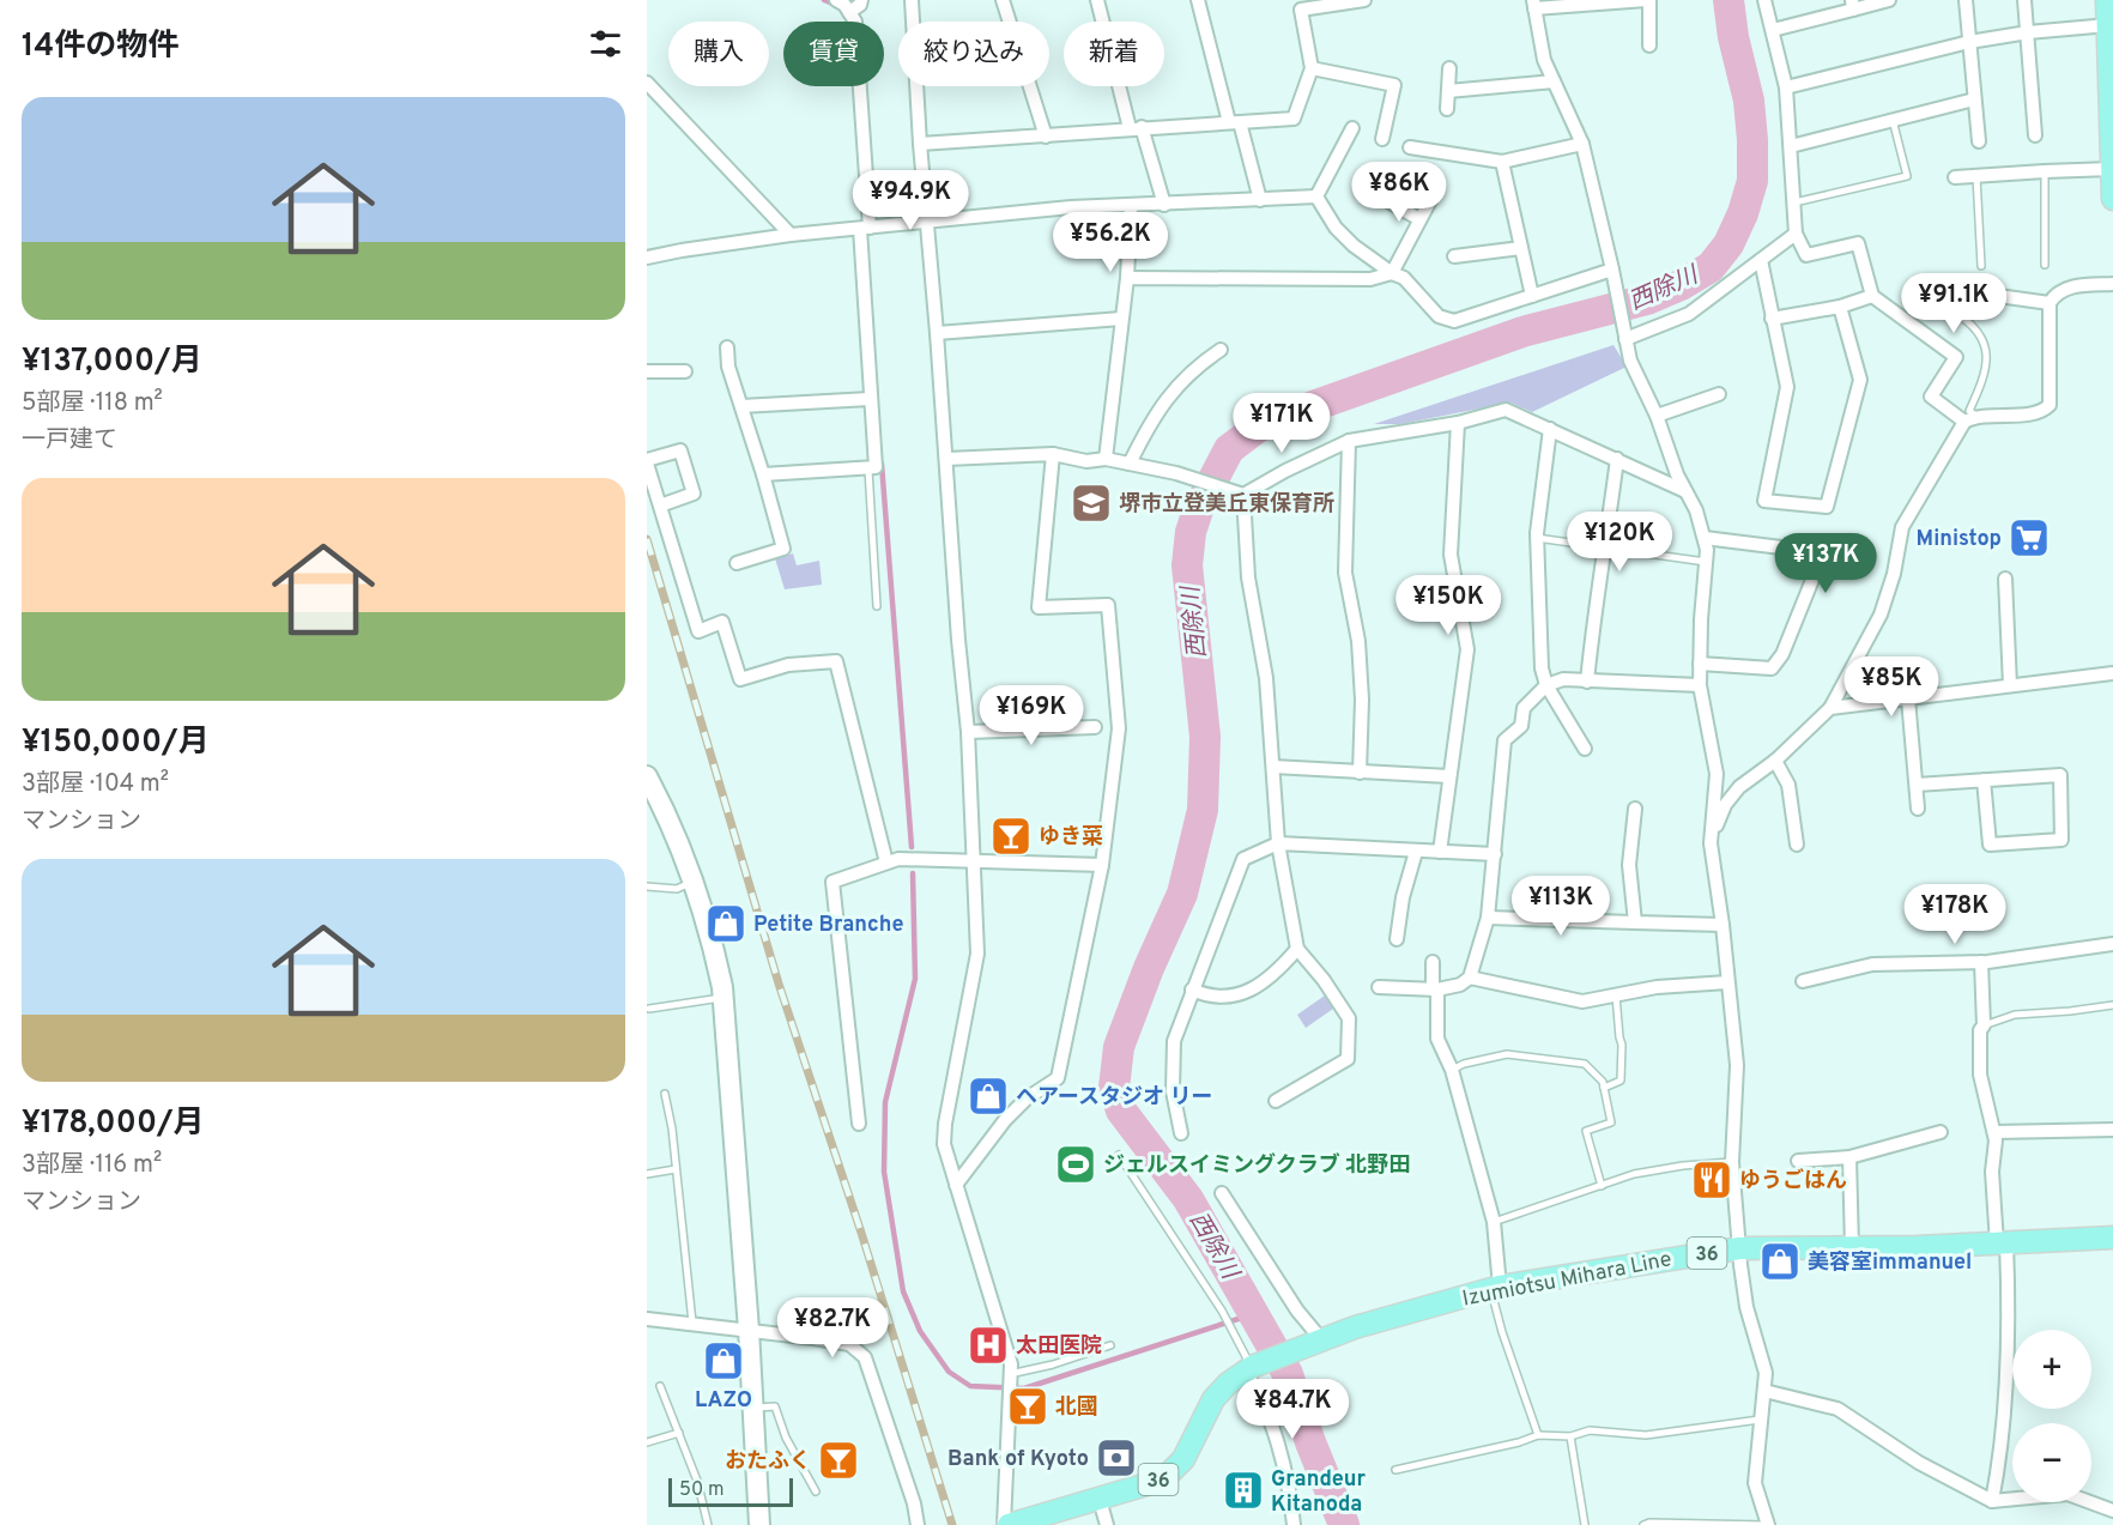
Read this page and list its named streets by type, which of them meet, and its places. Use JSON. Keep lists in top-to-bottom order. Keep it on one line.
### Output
{"streets":{"main road":["36","Izumiotsu Mihara Line"]},"water":["西除川"],"places":{"school or university":["堺市立登美丘東保育所"],"supermarket":["Ministop"],"bar":["ゆき菜","北國","おたふく"],"shop":["Petite Branche","ヘアースタジオ リー","美容室immanuel","LAZO"],"sports":["ジェルスイミングクラブ 北野田"],"restaurant":["ゆうごはん"],"hospital":["太田医院"],"bank":["Bank of Kyoto"],"building":["Grandeur Kitanoda"]},"scale_bar":"50 m","page":{"heading":"14件の物件","chip":["購入","賃貸","絞り込み","新着"],"list":[{"name":"¥137,000/月","note":"5部屋 · 118 m² · 一戸建て"},{"name":"¥150,000/月","note":"3部屋 · 104 m² · マンション"},{"name":"¥178,000/月","note":"3部屋 · 116 m² · マンション"}],"price":["¥86K","¥94.9K","¥56.2K","¥91.1K","¥171K","¥120K","¥137K","¥150K","¥85K","¥169K","¥113K","¥178K","¥82.7K","¥84.7K"],"map_buttons":["+","−"],"scale":"50 m"}}
